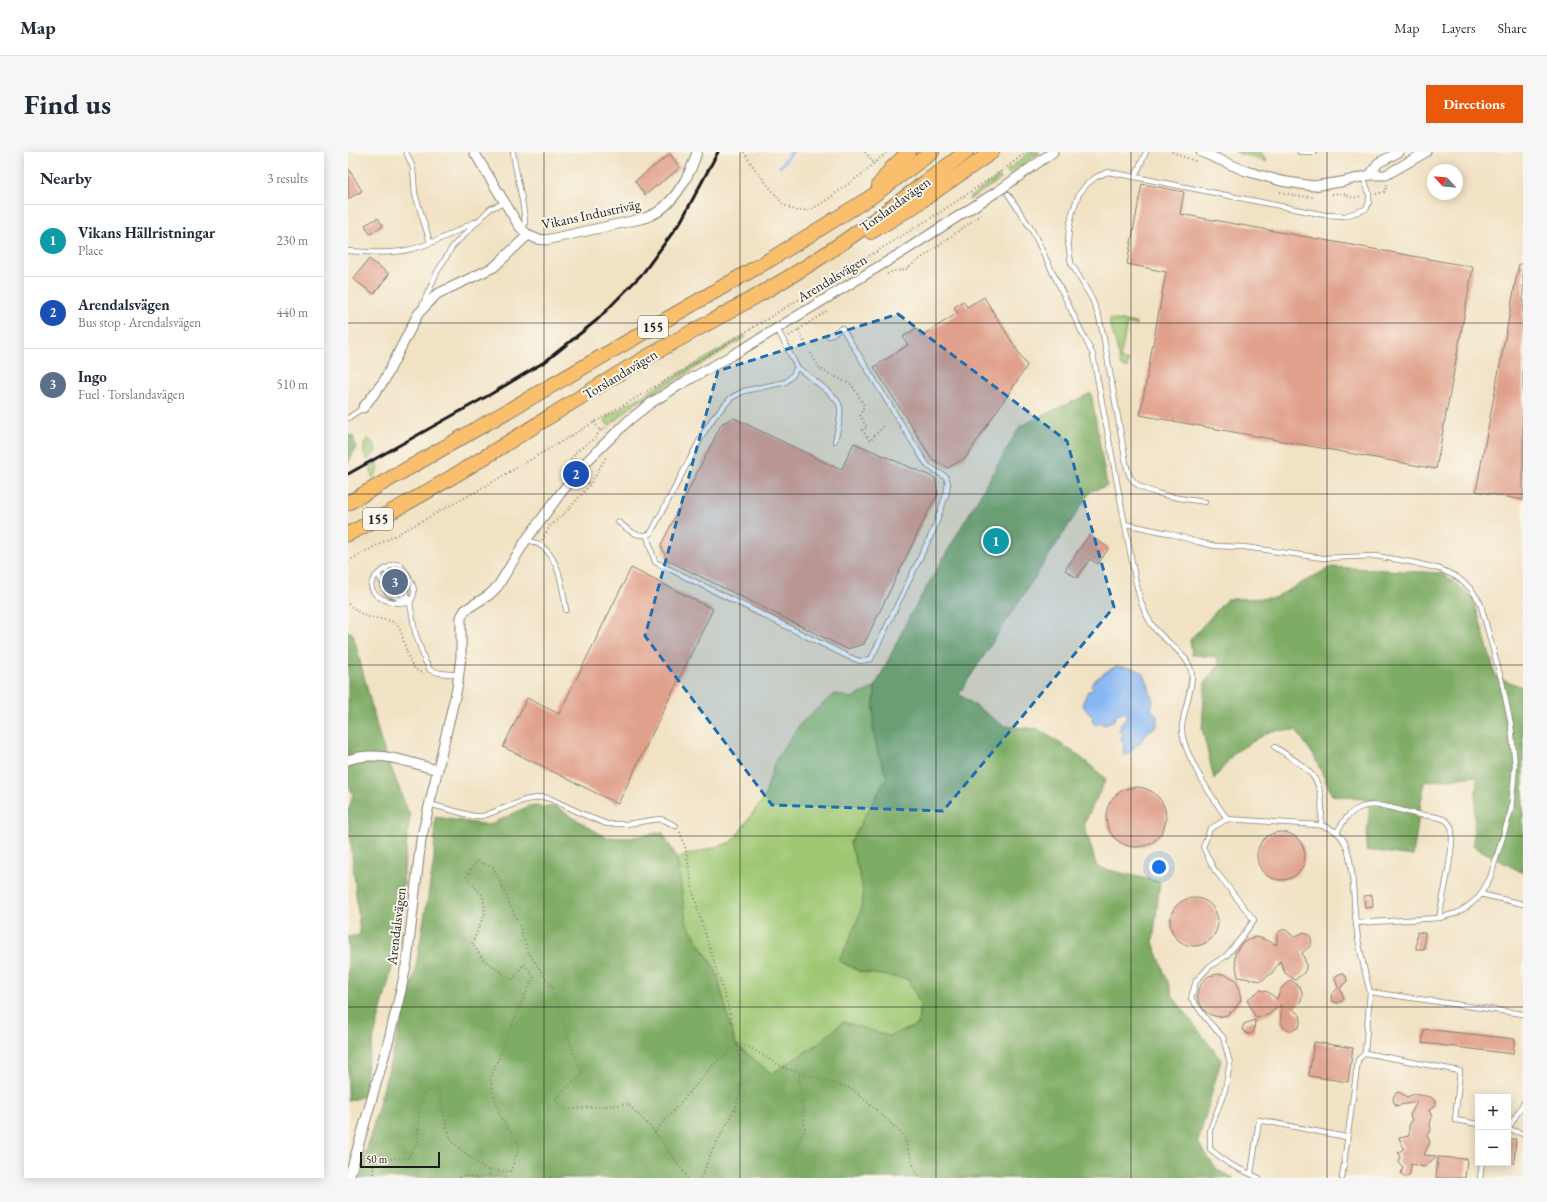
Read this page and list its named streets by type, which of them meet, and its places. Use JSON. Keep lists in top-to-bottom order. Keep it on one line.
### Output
{"streets":{"main road":["Torslandavägen","155"],"street":["Vikans Industriväg","Arendalsvägen"]},"scale_bar":"50 m","north":"top left","page":{"header":"Map","nav":["Map","Layers","Share"],"buttons":"Directions","title":"Find us","heading":["Nearby","3 results"],"list":[{"mark":"1","name":"Vikans Hällristningar","note":"Place","value":"230 m"},{"mark":"2","name":"Arendalsvägen","note":"Bus stop · Arendalsvägen","value":"440 m"},{"mark":"3","name":"Ingo","note":"Fuel · Torslandavägen","value":"510 m"}],"pins":["2","1","3"],"map_buttons":["+","−"],"scale":"50 m"}}
